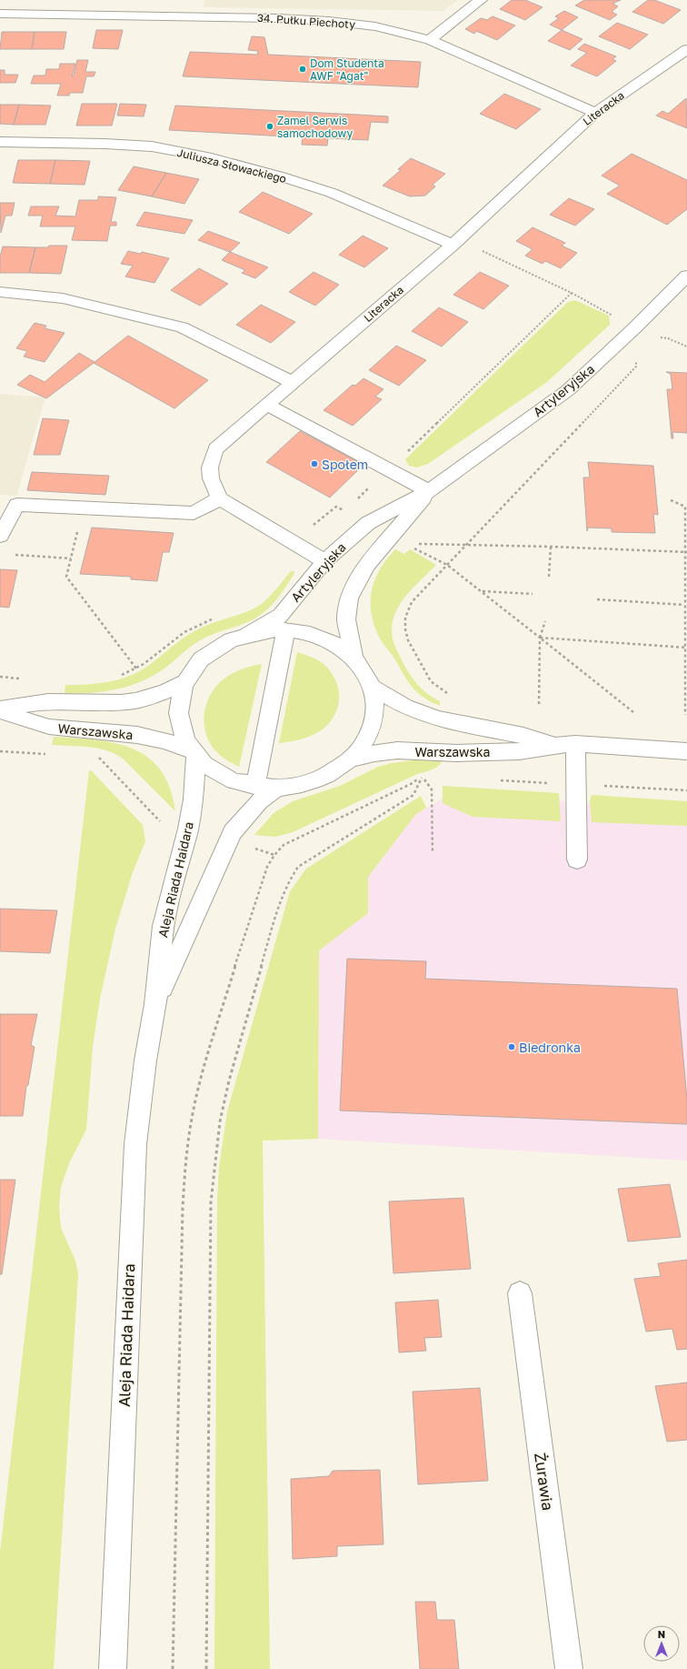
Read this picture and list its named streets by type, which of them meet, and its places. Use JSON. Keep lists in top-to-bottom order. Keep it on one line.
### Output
{"streets":{"street":["34. Pułku Piechoty","Literacka","Juliusza Słowackiego","Artyleryjska","Warszawska","Aleja Riada Haidara","Żurawia"]},"crossings":[["34. Pułku Piechoty","Literacka"],["Literacka","Juliusza Słowackiego"],["Warszawska","Aleja Riada Haidara"]],"places":["Dom Studenta AWF \"Agat\"","Zamel Serwis samochodowy","Społem","Biedronka"],"north":"top"}
